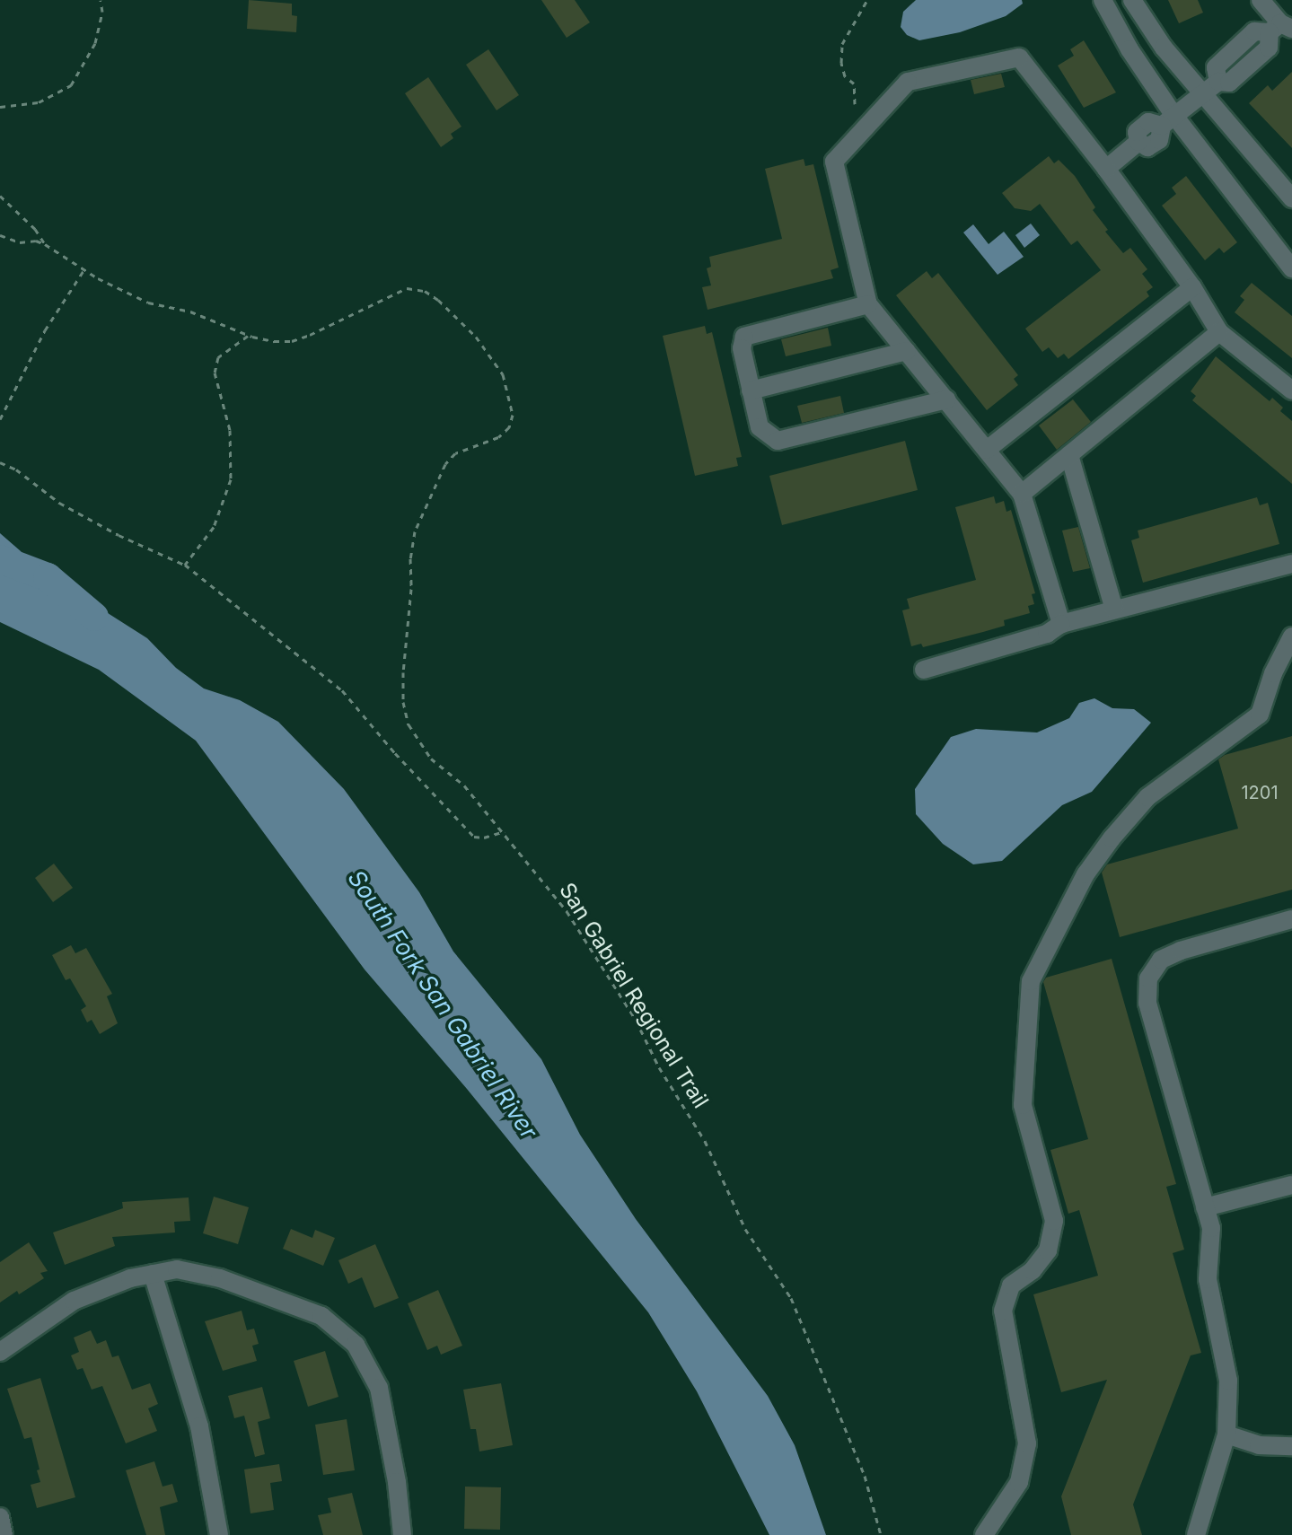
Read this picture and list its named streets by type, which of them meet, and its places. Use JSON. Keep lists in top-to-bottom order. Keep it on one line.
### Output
{"streets":{"path":["San Gabriel Regional Trail"]},"water":["South Fork San Gabriel River"],"house_numbers":["1201"]}
